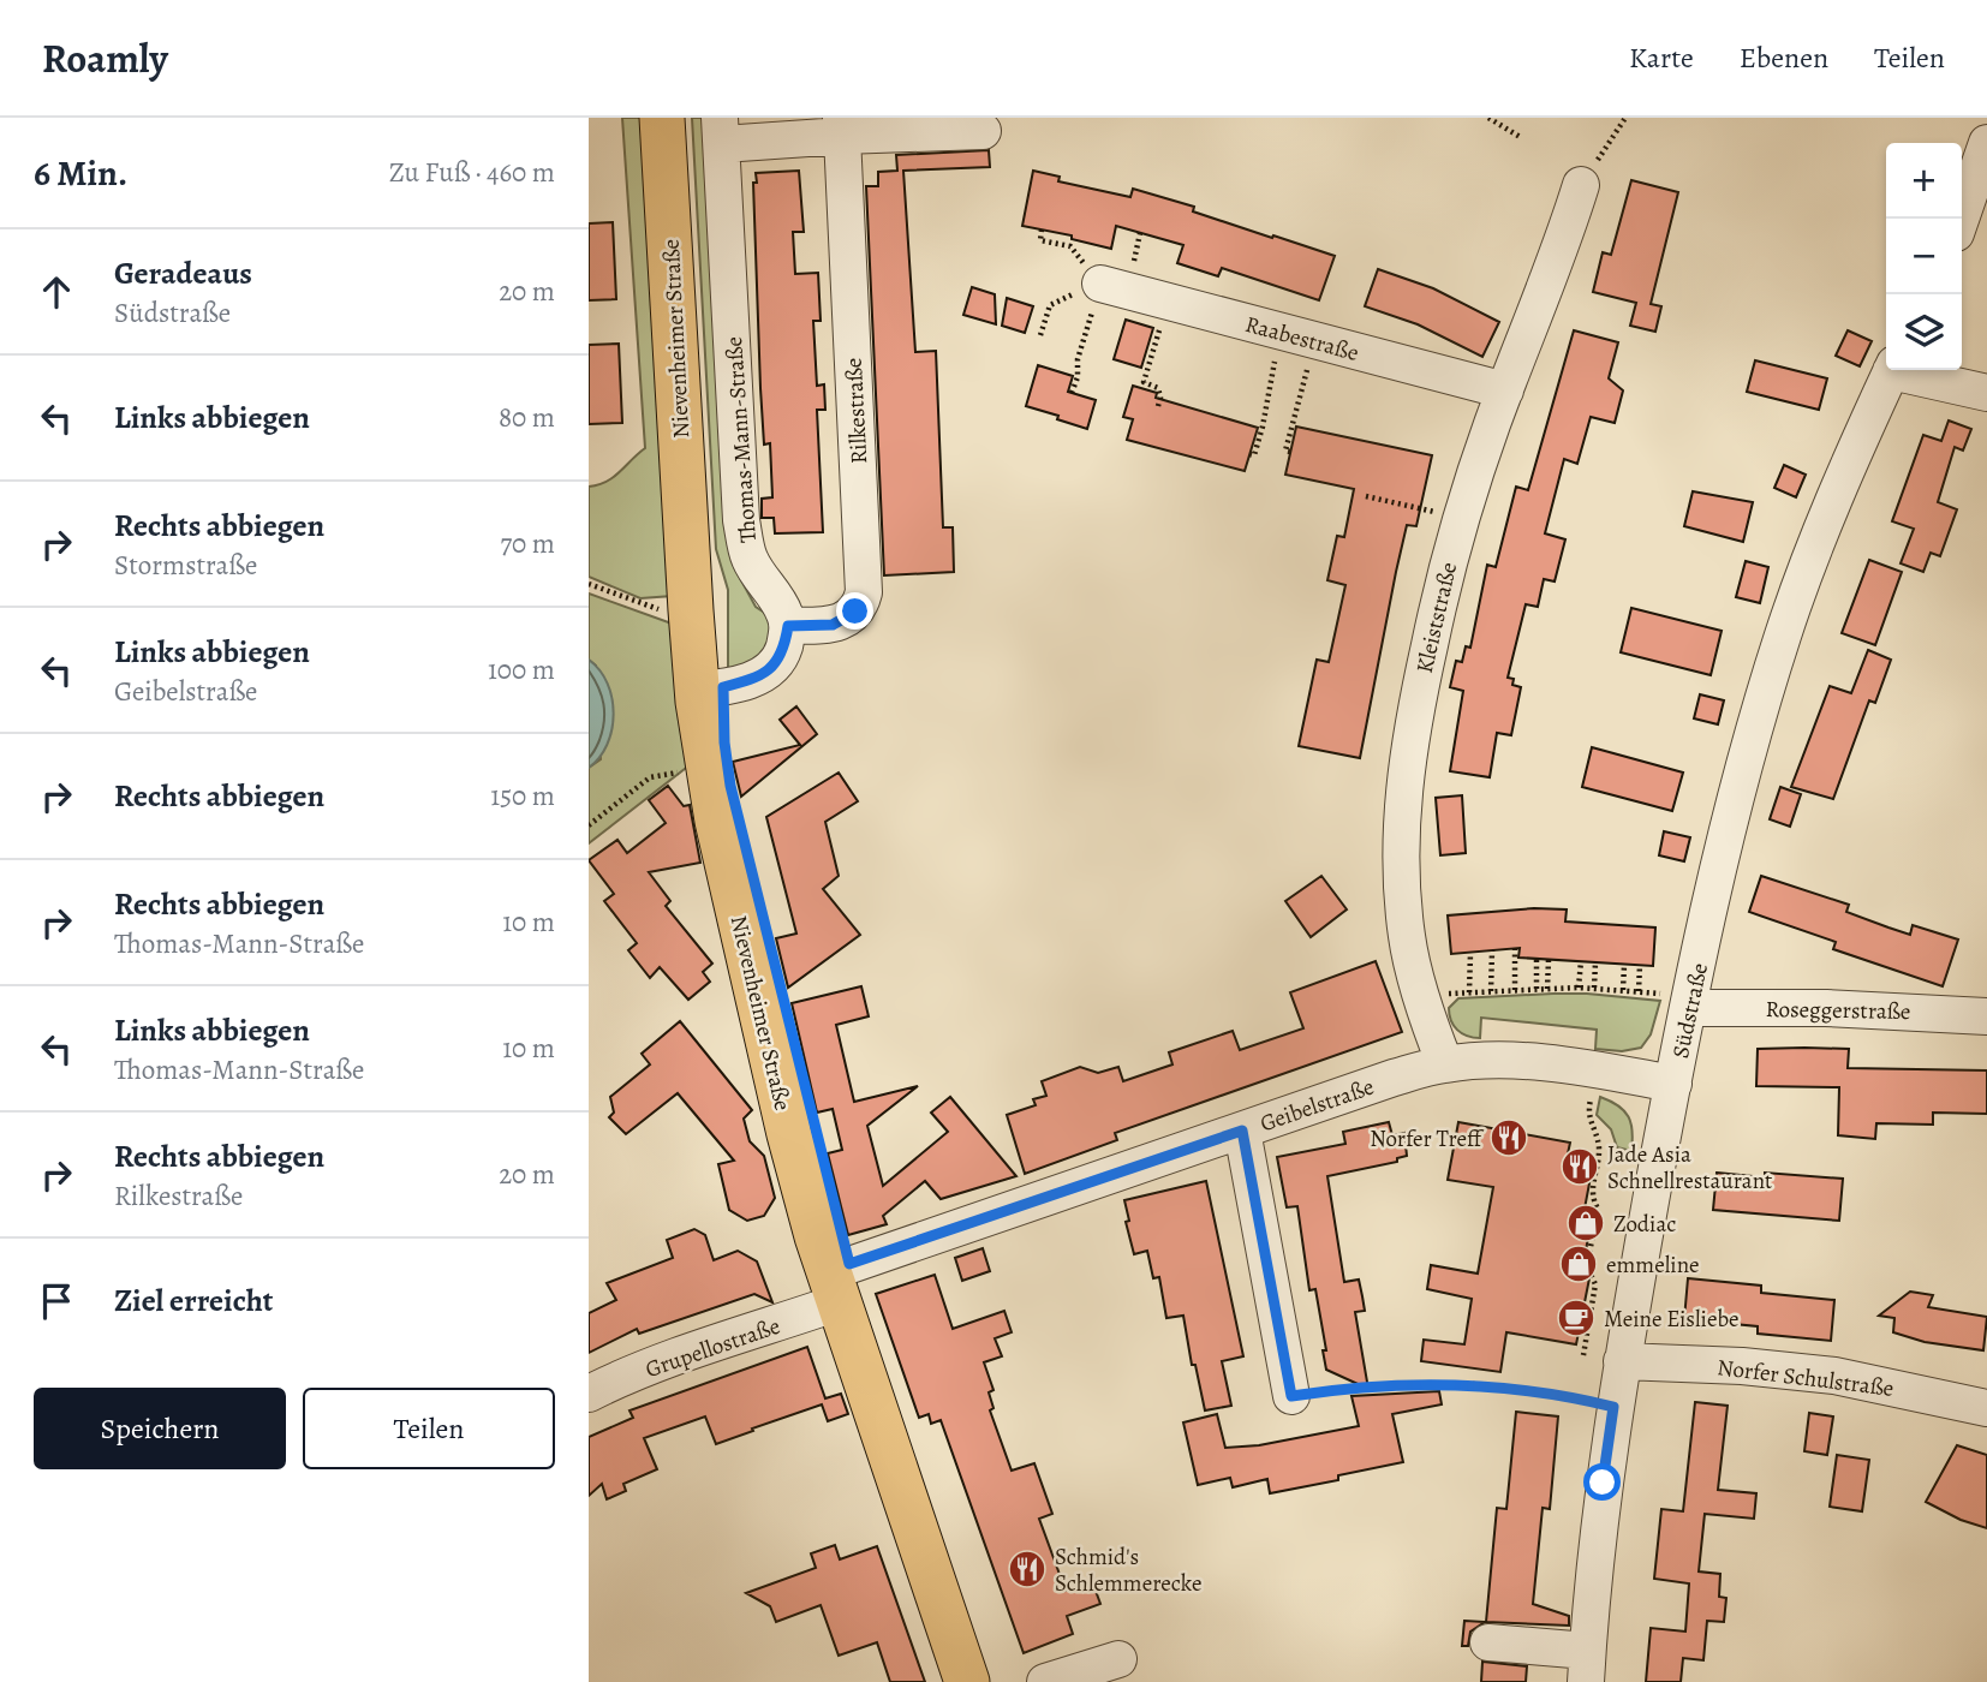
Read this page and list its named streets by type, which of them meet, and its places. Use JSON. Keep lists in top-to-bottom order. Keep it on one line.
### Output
{"streets":{"main road":["Nievenheimer Straße"],"street":["Raabestraße","Rilkestraße","Thomas-Mann-Straße","Kleiststraße","Roseggerstraße","Südstraße","Geibelstraße","Grupellostraße","Norfer Schulstraße"]},"crossings":[["Raabestraße","Kleiststraße"],["Nievenheimer Straße","Geibelstraße"],["Nievenheimer Straße","Grupellostraße"],["Rilkestraße","Thomas-Mann-Straße"],["Kleiststraße","Geibelstraße"],["Roseggerstraße","Südstraße"],["Südstraße","Geibelstraße"],["Südstraße","Norfer Schulstraße"],["Geibelstraße","Grupellostraße"]],"places":{"restaurant":["Norfer Treff","Jade Asia Schnellrestaurant","Schmid's Schlemmerecke"],"shop":["Zodiac","emmeline"],"cafe":["Meine Eisliebe"]},"page":{"header":"Roamly","nav":["Karte","Ebenen","Teilen"],"heading":["6 Min.","Zu Fuß · 460 m"],"map_buttons":["+","−"],"list":[["Geradeaus","Südstraße","20 m"],["Links abbiegen","80 m"],["Rechts abbiegen","Stormstraße","70 m"],["Links abbiegen","Geibelstraße","100 m"],["Rechts abbiegen","150 m"],["Rechts abbiegen","Thomas-Mann-Straße","10 m"],["Links abbiegen","Thomas-Mann-Straße","10 m"],["Rechts abbiegen","Rilkestraße","20 m"],"Ziel erreicht"],"buttons":["Speichern","Teilen"]}}
